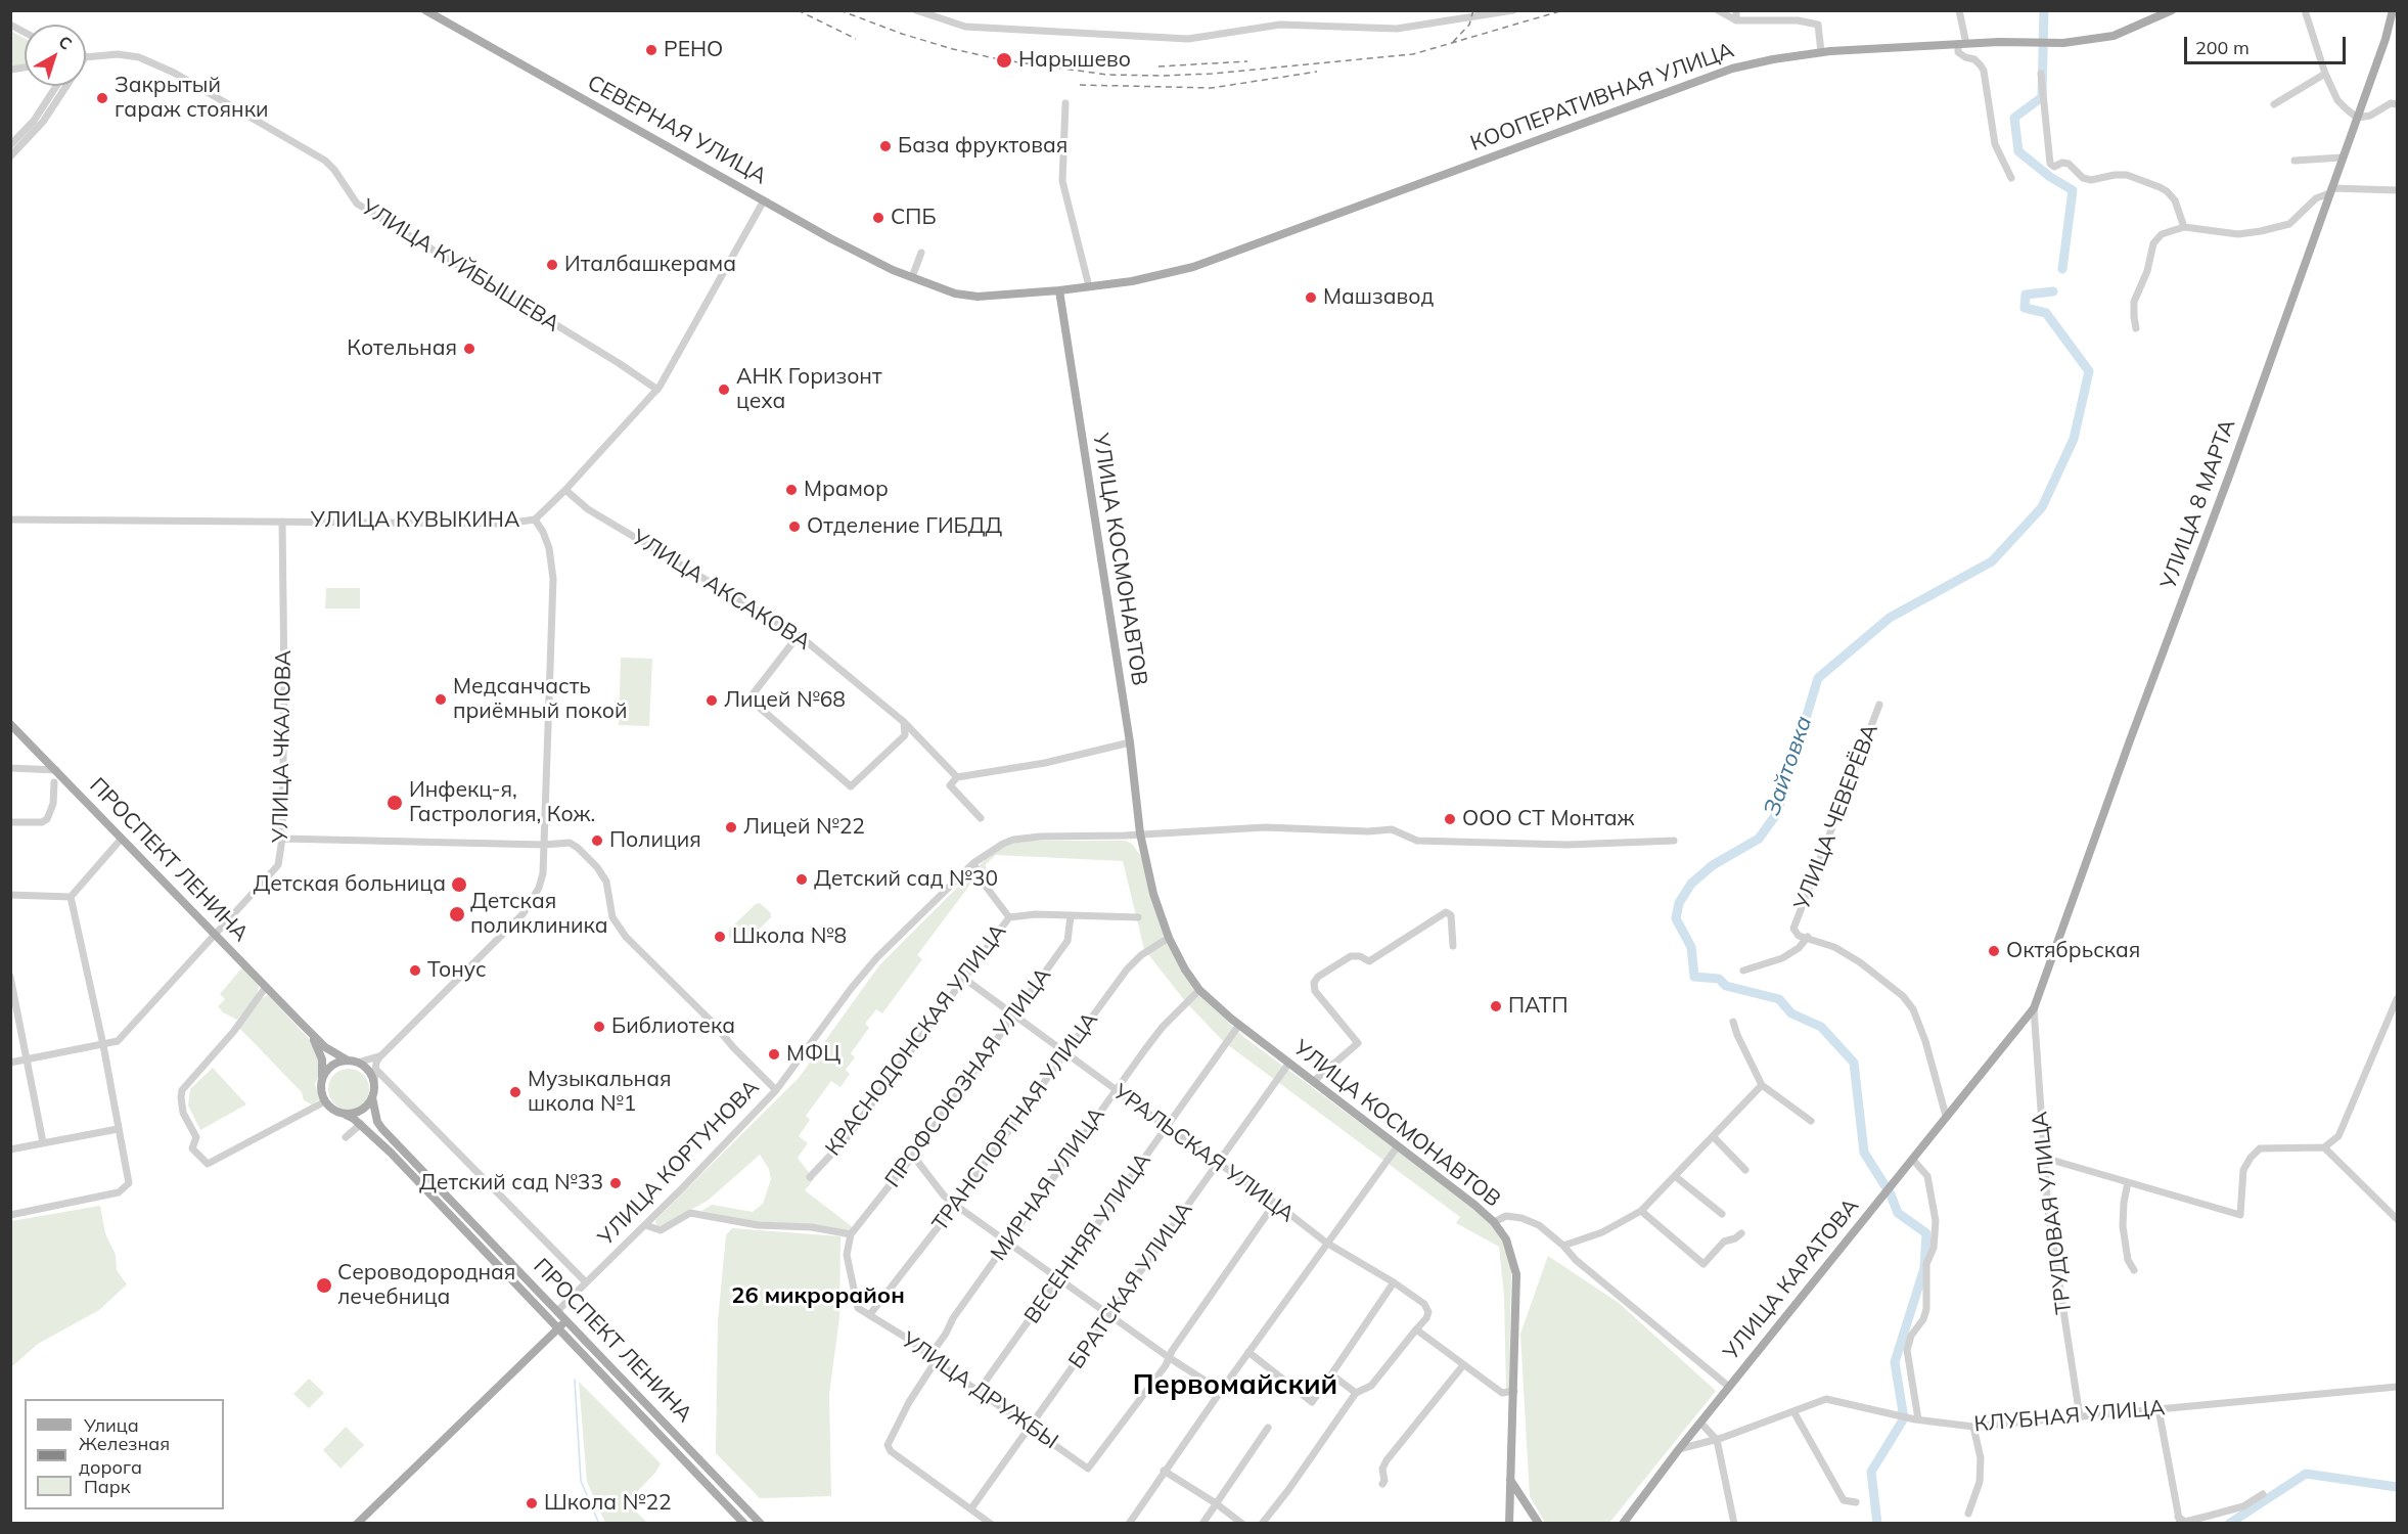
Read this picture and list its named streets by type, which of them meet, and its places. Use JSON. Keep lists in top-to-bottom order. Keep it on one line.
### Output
{"streets":{"main road":["КООПЕРАТИВНАЯ УЛИЦА","СЕВЕРНАЯ УЛИЦА","УЛИЦА 8 МАРТА","УЛИЦА КОСМОНАВТОВ","ПРОСПЕКТ ЛЕНИНА","УЛИЦА КАРАТОВА"],"street":["УЛИЦА КУЙБЫШЕВА","УЛИЦА КУВЫКИНА","УЛИЦА АКСАКОВА","УЛИЦА ЧКАЛОВА","УЛИЦА ЧЕВЕРЁВА","КРАСНОДОНСКАЯ УЛИЦА","ПРОФСОЮЗНАЯ УЛИЦА","ТРАНСПОРТНАЯ УЛИЦА","УРАЛЬСКАЯ УЛИЦА","УЛИЦА КОРТУНОВА","МИРНАЯ УЛИЦА","ТРУДОВАЯ УЛИЦА","ВЕСЕННЯЯ УЛИЦА","БРАТСКАЯ УЛИЦА","УЛИЦА ДРУЖБЫ","КЛУБНАЯ УЛИЦА"]},"crossings":[["КООПЕРАТИВНАЯ УЛИЦА","СЕВЕРНАЯ УЛИЦА"],["КООПЕРАТИВНАЯ УЛИЦА","УЛИЦА КОСМОНАВТОВ"],["СЕВЕРНАЯ УЛИЦА","УЛИЦА КУВЫКИНА"],["СЕВЕРНАЯ УЛИЦА","УЛИЦА КОСМОНАВТОВ"],["УЛИЦА КУЙБЫШЕВА","УЛИЦА КУВЫКИНА"],["УЛИЦА 8 МАРТА","ТРУДОВАЯ УЛИЦА"],["УЛИЦА 8 МАРТА","УЛИЦА КАРАТОВА"],["УЛИЦА КУВЫКИНА","УЛИЦА АКСАКОВА"],["УЛИЦА КУВЫКИНА","УЛИЦА ЧКАЛОВА"],["УЛИЦА КОСМОНАВТОВ","ТРАНСПОРТНАЯ УЛИЦА"],["УЛИЦА КОСМОНАВТОВ","УЛИЦА КОРТУНОВА"],["УЛИЦА КОСМОНАВТОВ","МИРНАЯ УЛИЦА"],["УЛИЦА КОСМОНАВТОВ","ВЕСЕННЯЯ УЛИЦА"],["УЛИЦА КОСМОНАВТОВ","БРАТСКАЯ УЛИЦА"],["УЛИЦА ЧКАЛОВА","ПРОСПЕКТ ЛЕНИНА"],["УЛИЦА ЧЕВЕРЁВА","УЛИЦА КАРАТОВА"],["ПРОСПЕКТ ЛЕНИНА","УЛИЦА КОРТУНОВА"],["КРАСНОДОНСКАЯ УЛИЦА","ПРОФСОЮЗНАЯ УЛИЦА"],["КРАСНОДОНСКАЯ УЛИЦА","УРАЛЬСКАЯ УЛИЦА"],["ПРОФСОЮЗНАЯ УЛИЦА","УРАЛЬСКАЯ УЛИЦА"],["ТРАНСПОРТНАЯ УЛИЦА","УРАЛЬСКАЯ УЛИЦА"],["ТРАНСПОРТНАЯ УЛИЦА","УЛИЦА ДРУЖБЫ"],["УРАЛЬСКАЯ УЛИЦА","МИРНАЯ УЛИЦА"],["УРАЛЬСКАЯ УЛИЦА","ВЕСЕННЯЯ УЛИЦА"],["УРАЛЬСКАЯ УЛИЦА","БРАТСКАЯ УЛИЦА"],["МИРНАЯ УЛИЦА","БРАТСКАЯ УЛИЦА"],["МИРНАЯ УЛИЦА","УЛИЦА ДРУЖБЫ"],["ТРУДОВАЯ УЛИЦА","УЛИЦА КАРАТОВА"],["ТРУДОВАЯ УЛИЦА","КЛУБНАЯ УЛИЦА"],["ВЕСЕННЯЯ УЛИЦА","УЛИЦА ДРУЖБЫ"],["УЛИЦА КАРАТОВА","КЛУБНАЯ УЛИЦА"],["БРАТСКАЯ УЛИЦА","УЛИЦА ДРУЖБЫ"]],"districts":["26 микрорайон","Первомайский"],"water":["Зайтовка"],"places":["РЕНО","Нарышево","Закрытый гараж стоянки","База фруктовая","СПБ","Италбашкерама","Машзавод","Котельная","АНК Горизонт цеха","Мрамор","Отделение ГИБДД","Медсанчасть приёмный покой","Лицей №68","Инфекц-я, Гастрология, Кож.","ООО СТ Монтаж","Лицей №22","Полиция","Детский сад №30","Детская больница","Детская поликлиника","Школа №8","Октябрьская","Тонус","ПАТП","Библиотека","МФЦ","Музыкальная школа №1","Детский сад №33","Сероводородная лечебница","Школа №22"],"legend":["Улица","Железная дорога","Парк"],"scale_bar":"200 m","north":"top right"}
